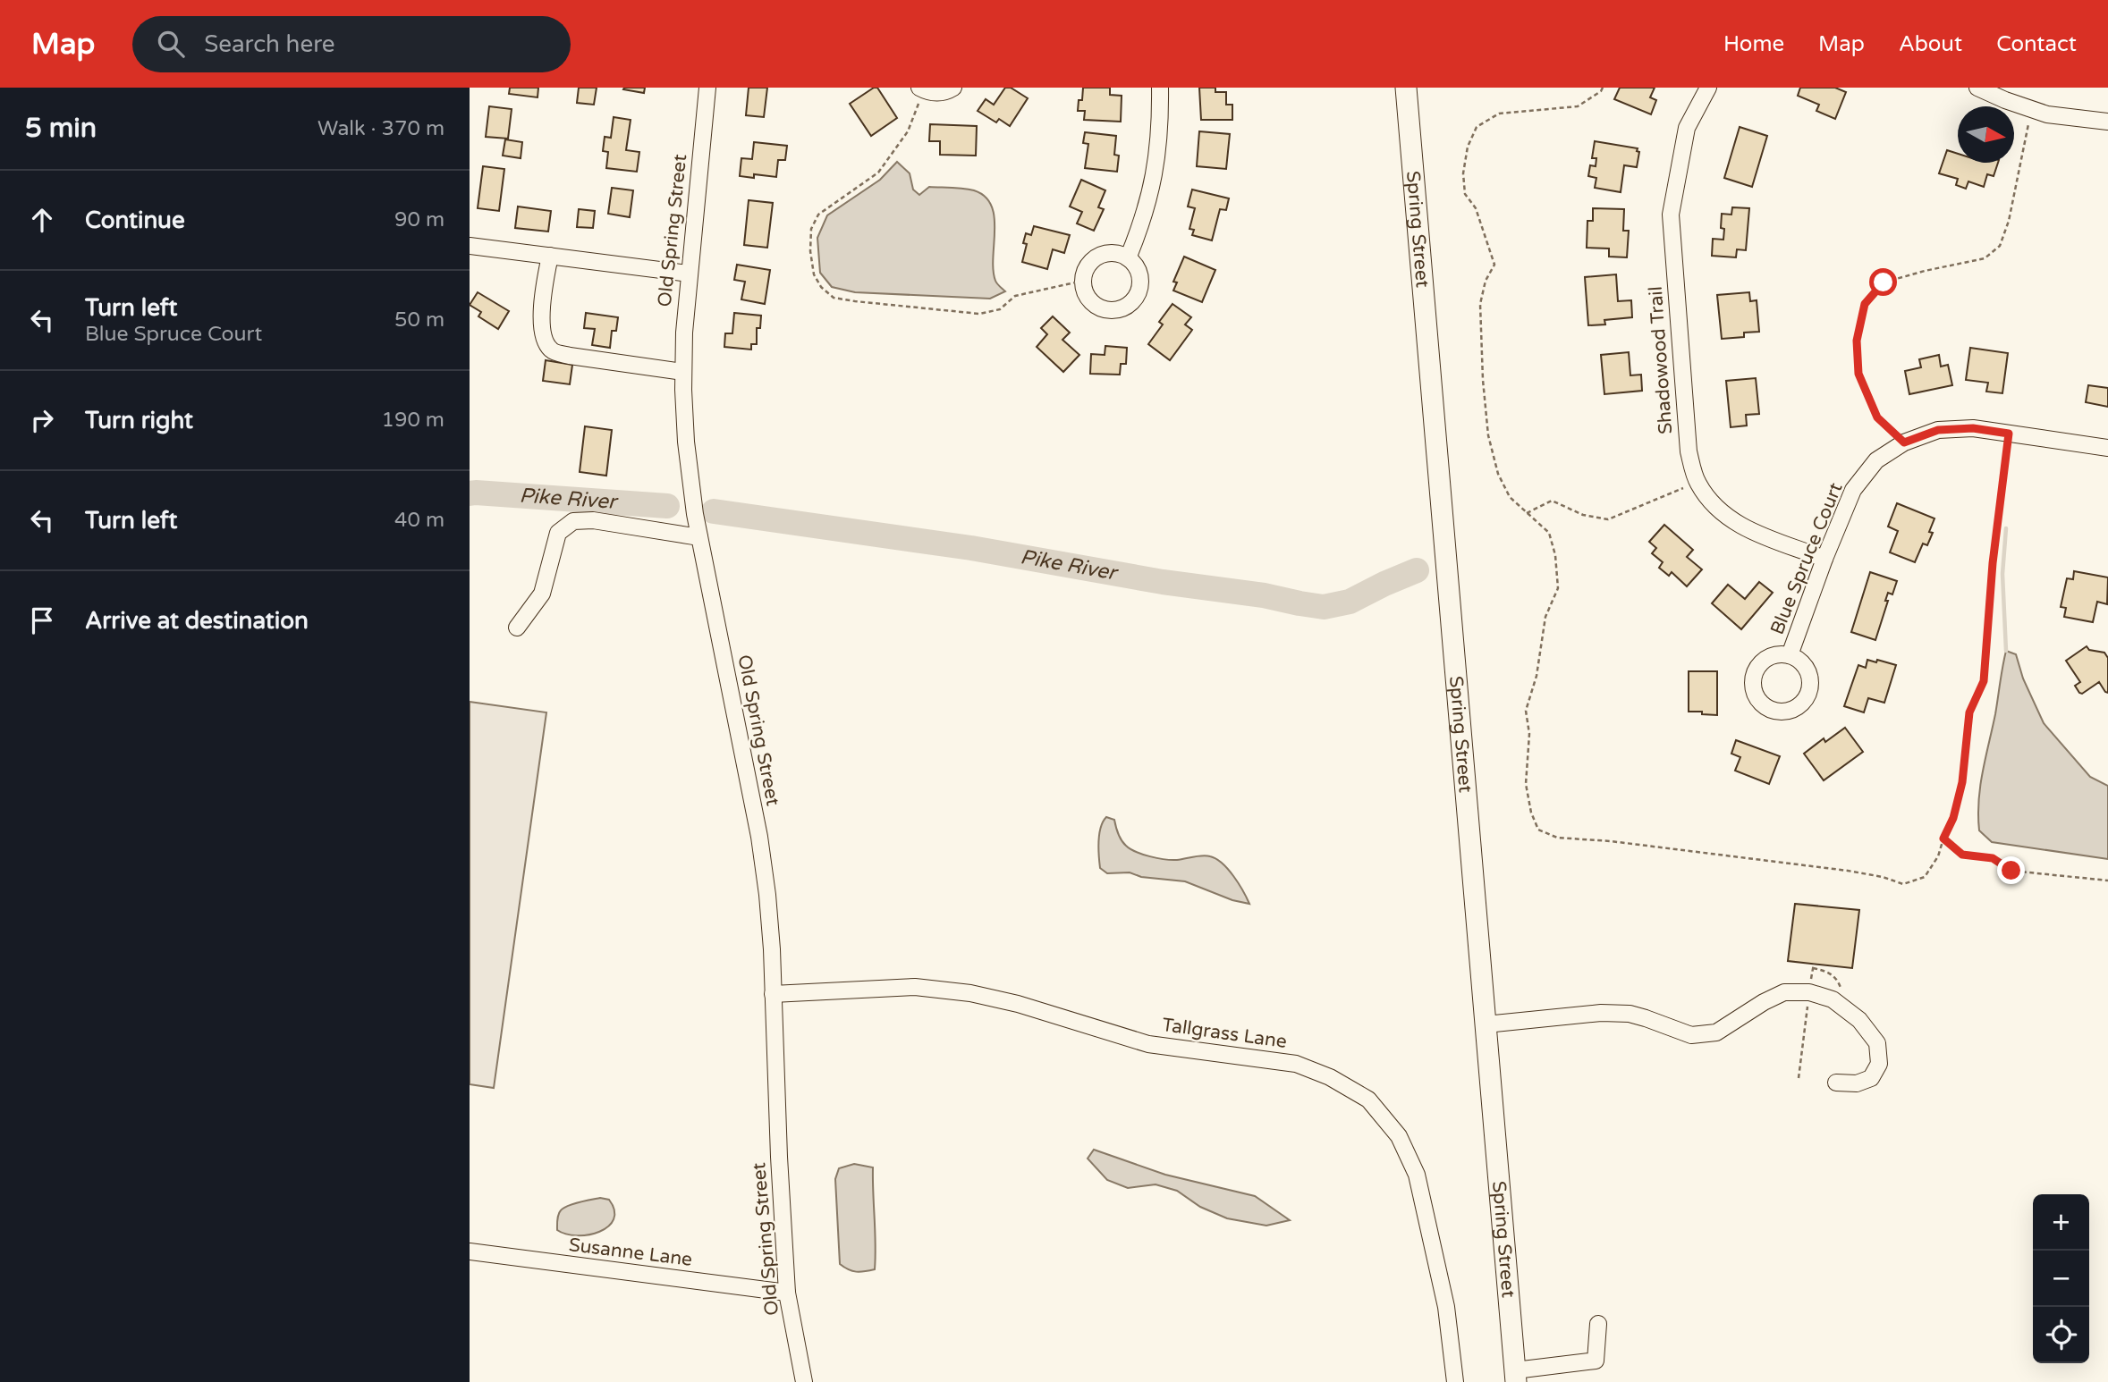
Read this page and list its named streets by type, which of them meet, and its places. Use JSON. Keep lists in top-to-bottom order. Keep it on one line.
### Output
{"streets":{"main road":["Spring Street"],"street":["Old Spring Street","Shadowood Trail","Blue Spruce Court","Tallgrass Lane","Susanne Lane"]},"crossings":[["Old Spring Street","Tallgrass Lane"],["Old Spring Street","Susanne Lane"],["Shadowood Trail","Blue Spruce Court"]],"water":["Pike River"],"north":"right","page":{"header":"Map","search":"Search here","nav":["Home","Map","About","Contact"],"heading":["5 min","Walk · 370 m"],"list":[["Continue","90 m"],["Turn left","Blue Spruce Court","50 m"],["Turn right","190 m"],["Turn left","40 m"],"Arrive at destination"],"map_buttons":["+","−"]}}
